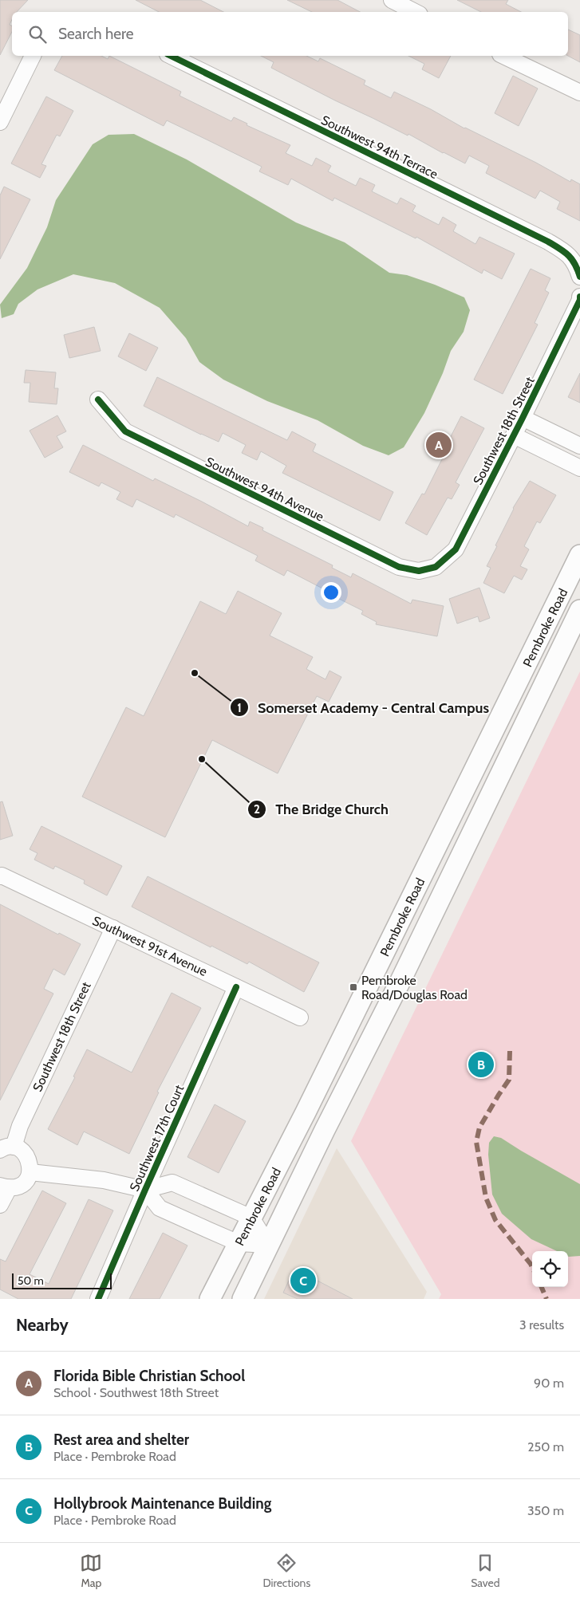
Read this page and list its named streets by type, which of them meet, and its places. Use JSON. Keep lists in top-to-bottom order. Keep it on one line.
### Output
{"streets":{"main road":["Pembroke Road"],"street":["Southwest 94th Terrace","Southwest 18th Street","Southwest 94th Avenue","Southwest 91st Avenue","Southwest 17th Court"]},"crossings":[["Southwest 18th Street","Southwest 94th Avenue"],["Southwest 18th Street","Southwest 91st Avenue"],["Southwest 91st Avenue","Southwest 17th Court"]],"places":{"other":["Somerset Academy - Central Campus","The Bridge Church"],"transit":["Pembroke Road/Douglas Road"]},"scale_bar":"50 m","page":{"search":"Search here","pins":["A","B","C"],"scale":"50 m","heading":["Nearby","3 results"],"list":[{"mark":"A","name":"Florida Bible Christian School","note":"School · Southwest 18th Street","value":"90 m"},{"mark":"B","name":"Rest area and shelter","note":"Place · Pembroke Road","value":"250 m"},{"mark":"C","name":"Hollybrook Maintenance Building","note":"Place · Pembroke Road","value":"350 m"}],"nav":["Map","Directions","Saved"]}}
